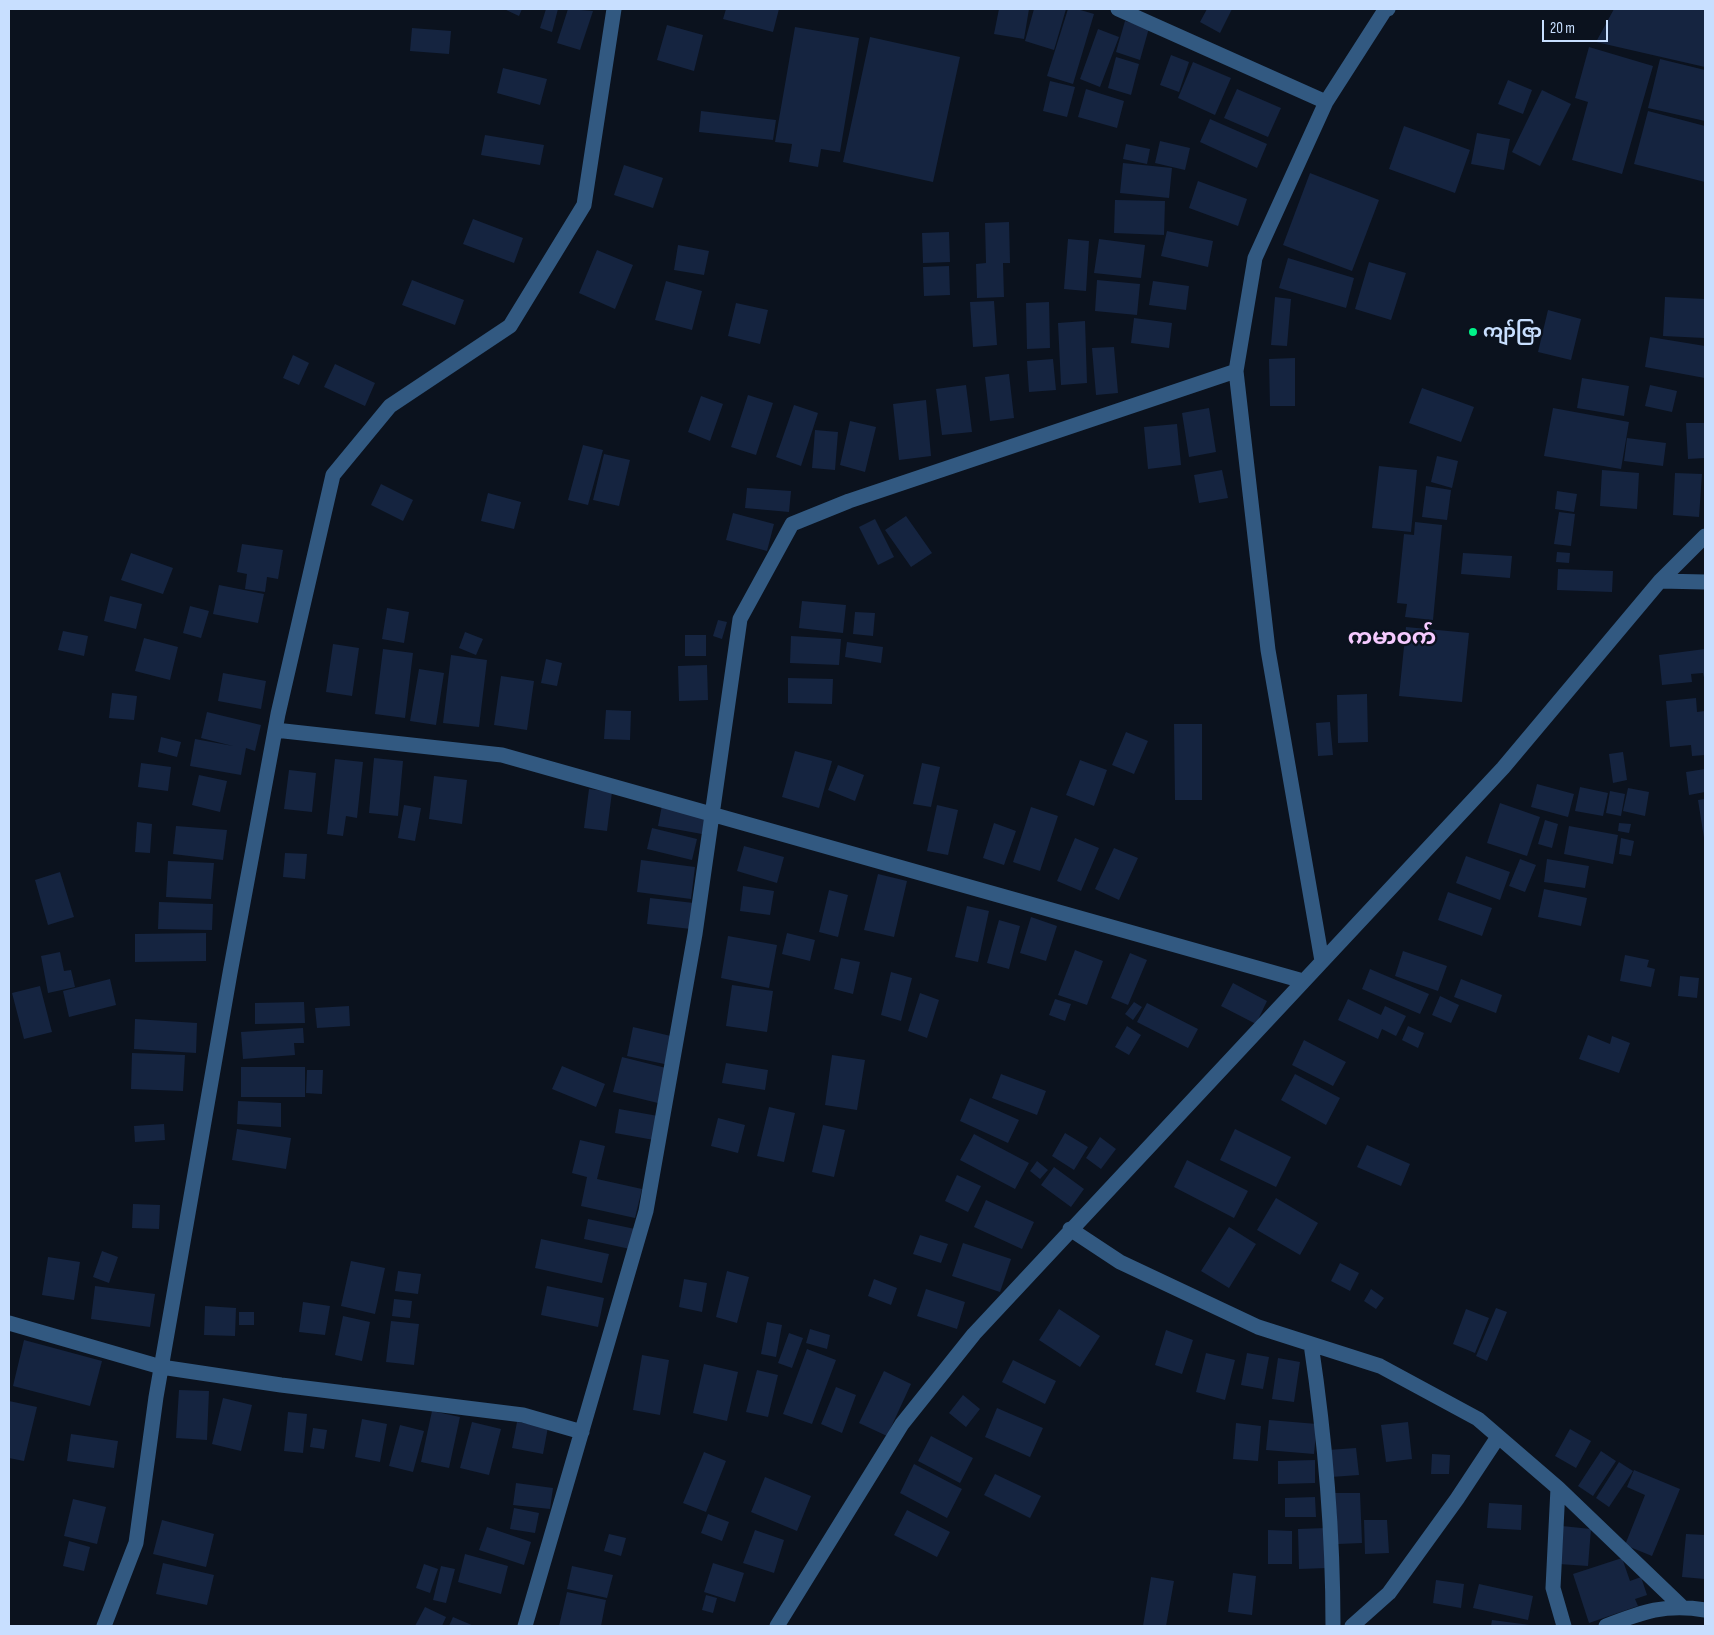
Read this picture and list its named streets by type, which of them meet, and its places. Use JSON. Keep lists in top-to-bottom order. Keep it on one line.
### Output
{"districts":["ကမာဝက်"],"places":["ကျာ်ဇြာ"],"scale_bar":"20 m"}
